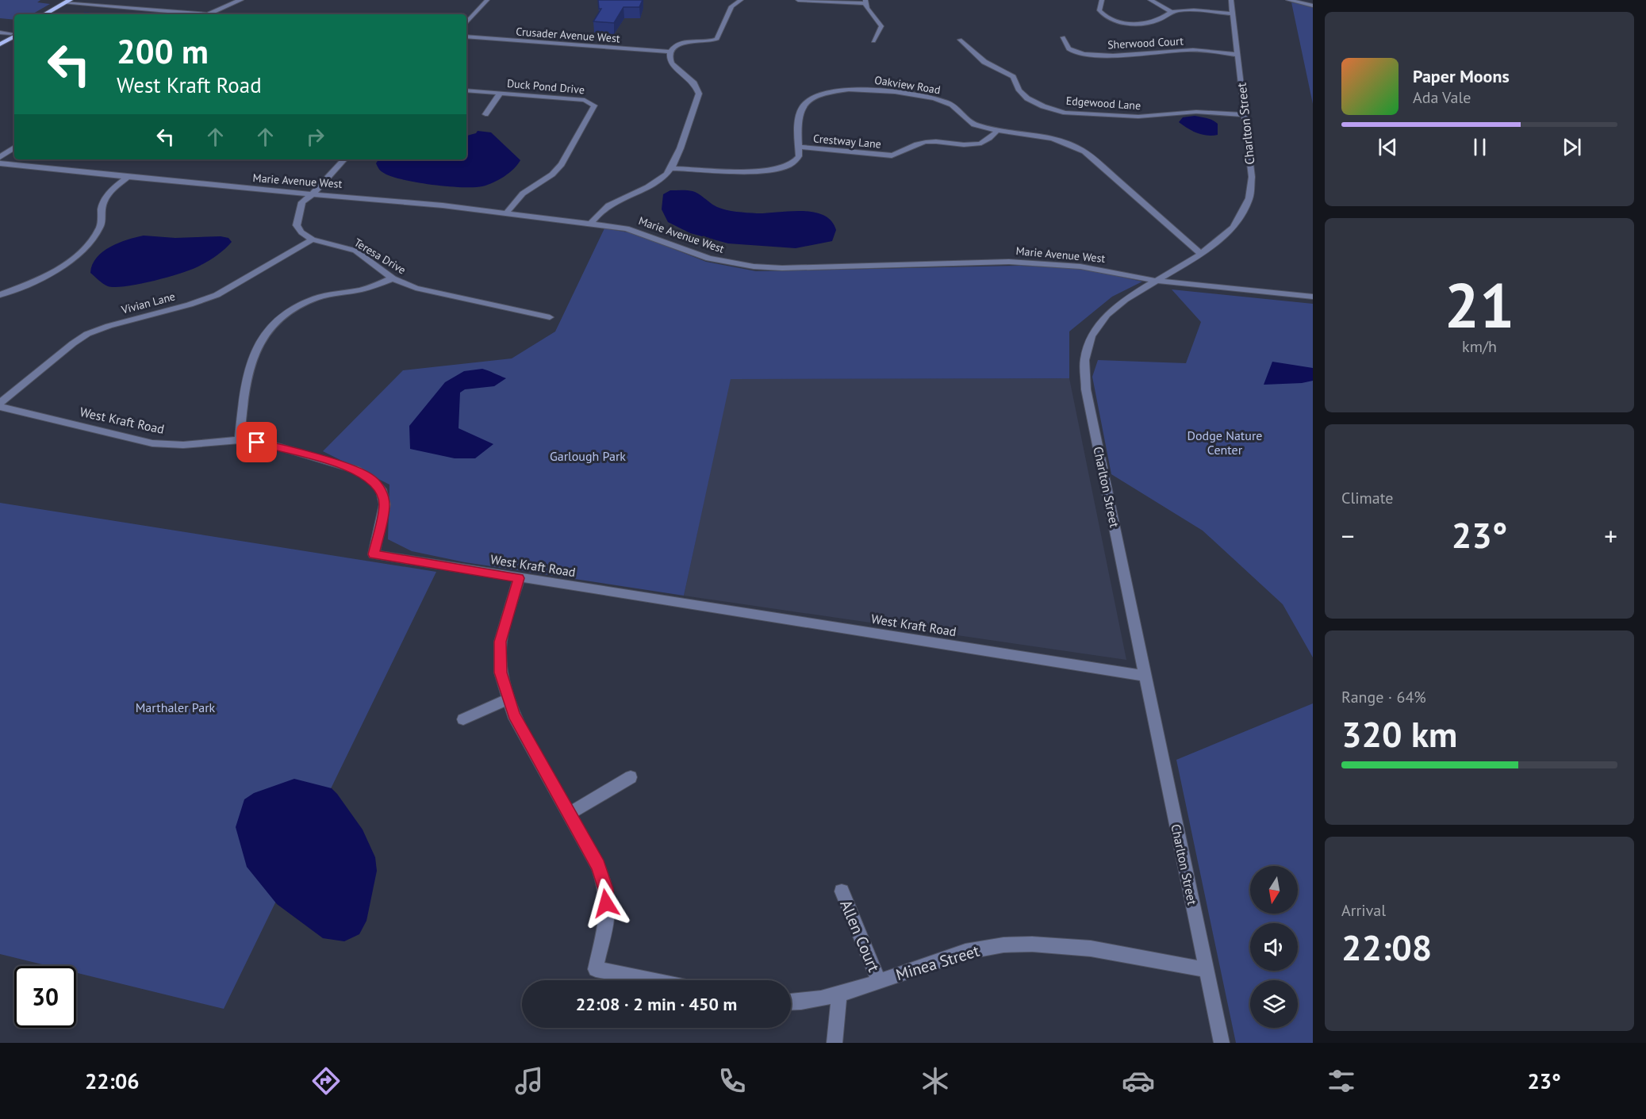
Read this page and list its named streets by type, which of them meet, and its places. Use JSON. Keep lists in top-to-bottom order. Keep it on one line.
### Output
{"streets":{"street":["Crusader Avenue West","Sherwood Court","Oakview Road","Duck Pond Drive","Edgewood Lane","Charlton Street","Crestway Lane","Marie Avenue West","Teresa Drive","Vivian Lane","West Kraft Road","Allen Court","Minea Street"]},"crossings":[["Sherwood Court","Charlton Street"],["Oakview Road","Charlton Street"],["Oakview Road","Crestway Lane"],["Duck Pond Drive","Marie Avenue West"],["Edgewood Lane","Charlton Street"],["Charlton Street","Marie Avenue West"],["Charlton Street","West Kraft Road"],["Charlton Street","Minea Street"],["Teresa Drive","Vivian Lane"],["Allen Court","Minea Street"]],"parks":["Dodge Nature Center","Garlough Park","Marthaler Park"],"north":"bottom","page":{"turn":["200 m","West Kraft Road"],"song":["Paper Moons","Ada Vale"],"tile":[["21","km/h"],"Climate",["Range · 64%","320 km"],["Arrival","22:08"]],"heat":["−","23°","+"],"limit":"30","trip":"22:08 · 2 min · 450 m","tabs":["22:06","23°"]}}
